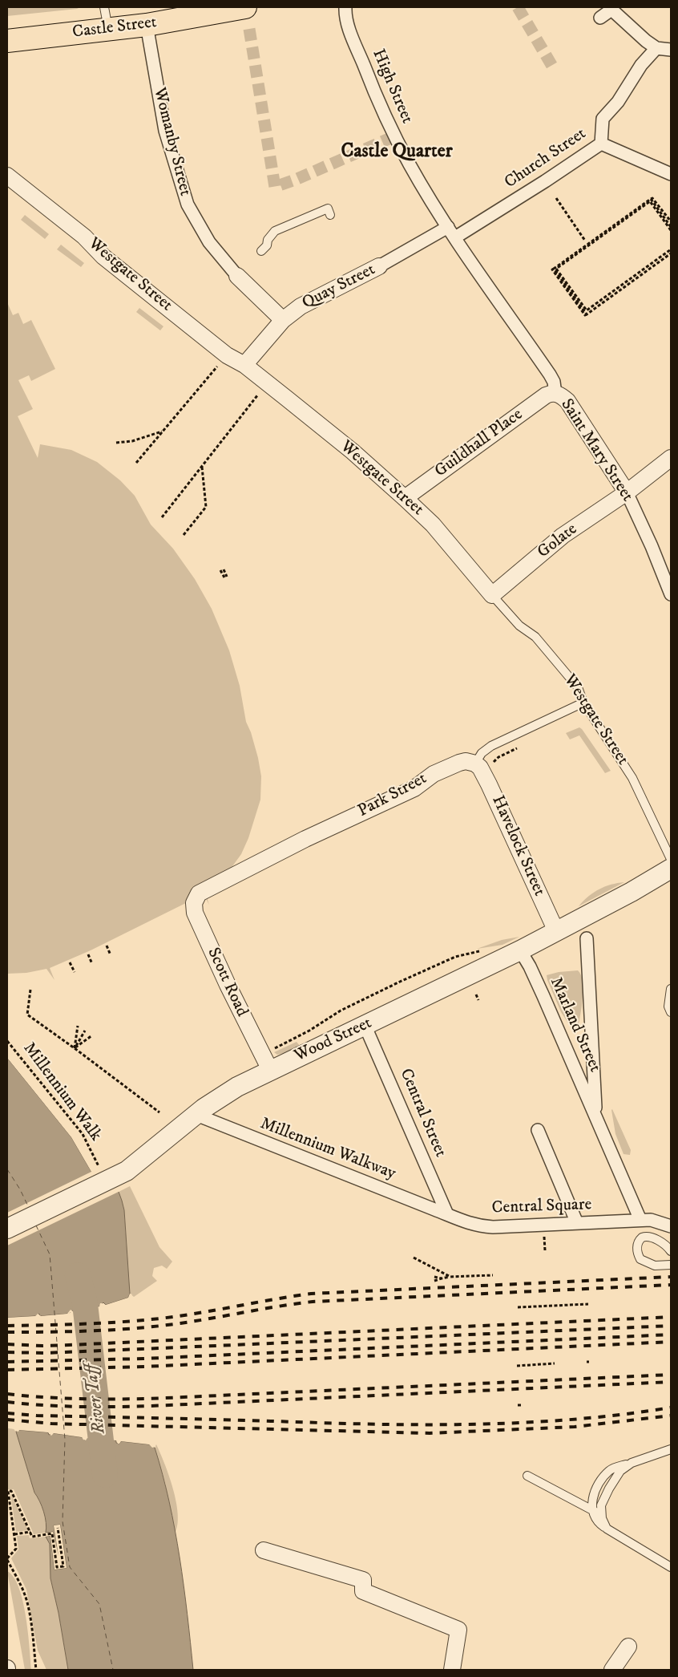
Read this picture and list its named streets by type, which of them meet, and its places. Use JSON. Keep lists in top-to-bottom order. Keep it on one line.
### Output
{"streets":{"main road":["Castle Street"],"street":["High Street","Womanby Street","Church Street","Westgate Street","Quay Street","Guildhall Place","Saint Mary Street","Golate","Park Street","Havelock Street","Scott Road","Marland Street","Wood Street","Central Street","Millennium Walkway","Central Square"],"path":["Millennium Walk"]},"crossings":[["Castle Street","Womanby Street"],["High Street","Church Street"],["High Street","Quay Street"],["High Street","Saint Mary Street"],["Womanby Street","Quay Street"],["Church Street","Quay Street"],["Church Street","Saint Mary Street"],["Westgate Street","Quay Street"],["Westgate Street","Guildhall Place"],["Westgate Street","Golate"],["Quay Street","Saint Mary Street"],["Guildhall Place","Saint Mary Street"],["Saint Mary Street","Golate"],["Park Street","Havelock Street"],["Park Street","Scott Road"],["Havelock Street","Wood Street"],["Scott Road","Wood Street"],["Marland Street","Wood Street"],["Marland Street","Central Square"],["Wood Street","Millennium Walk"],["Wood Street","Central Street"],["Wood Street","Millennium Walkway"],["Central Street","Millennium Walkway"],["Central Street","Central Square"],["Millennium Walkway","Central Square"]],"districts":["Castle Quarter"],"water":["River Taff"]}
